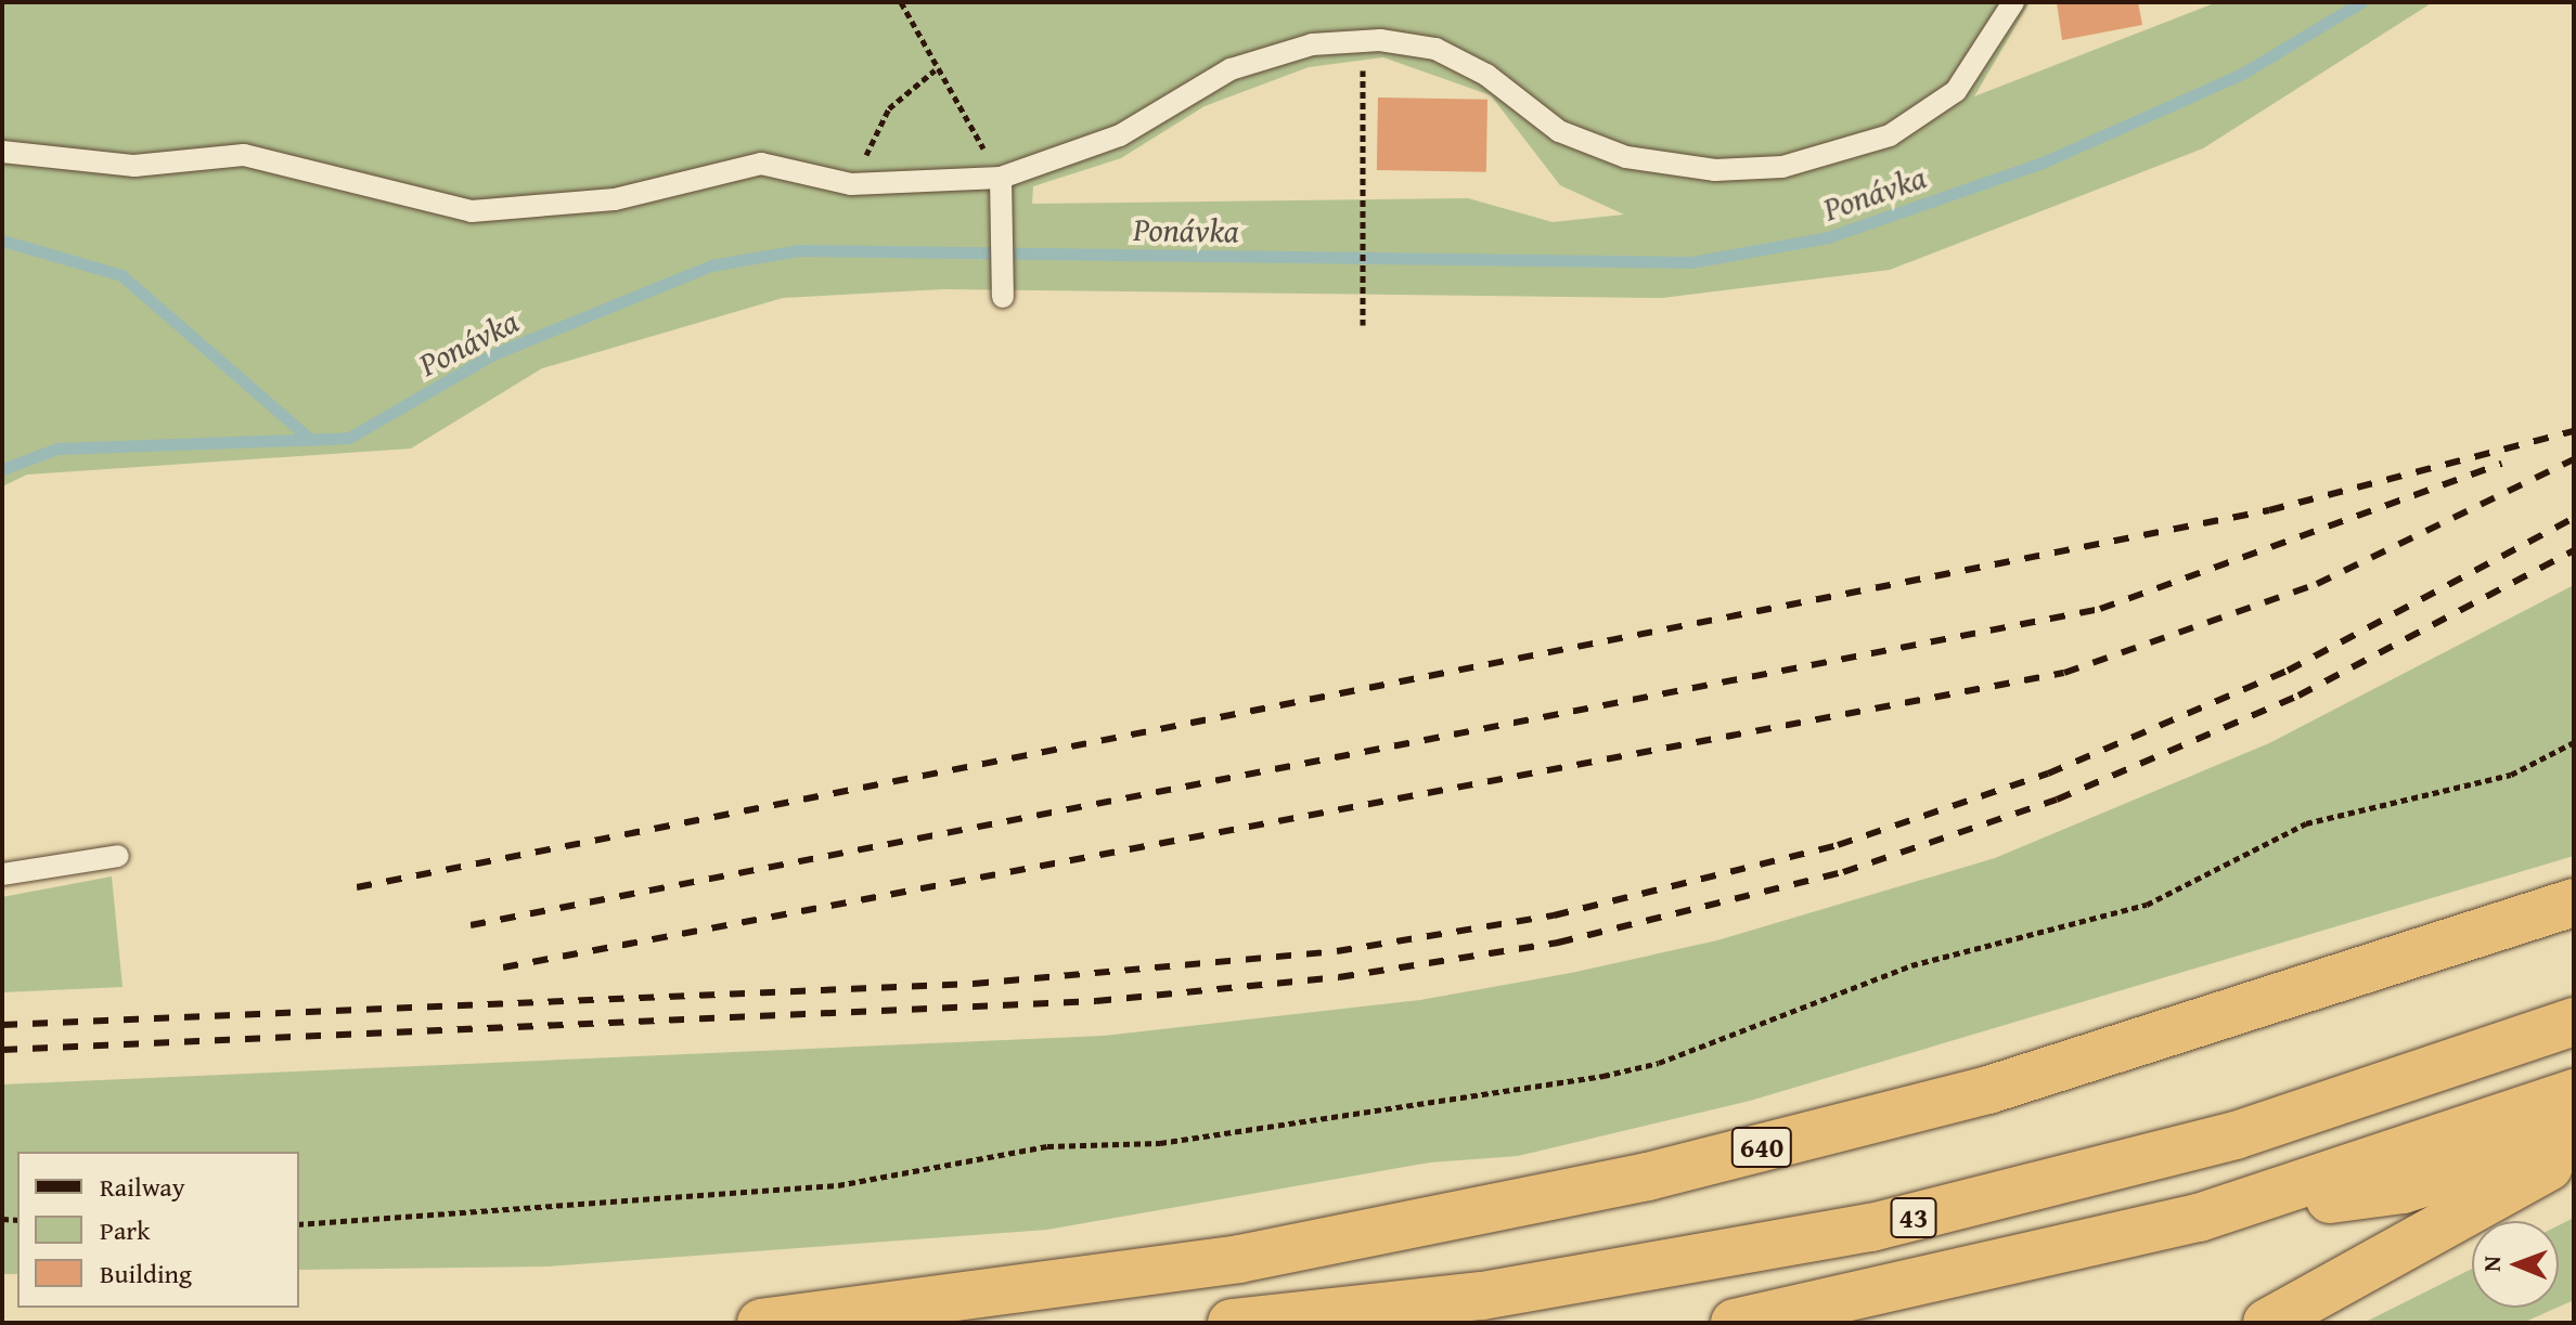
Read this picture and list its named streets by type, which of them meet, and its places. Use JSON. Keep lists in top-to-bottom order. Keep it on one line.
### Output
{"streets":{"highway":["640","43"]},"water":["Ponávka"],"legend":["Railway","Park","Building"],"north":"left"}
